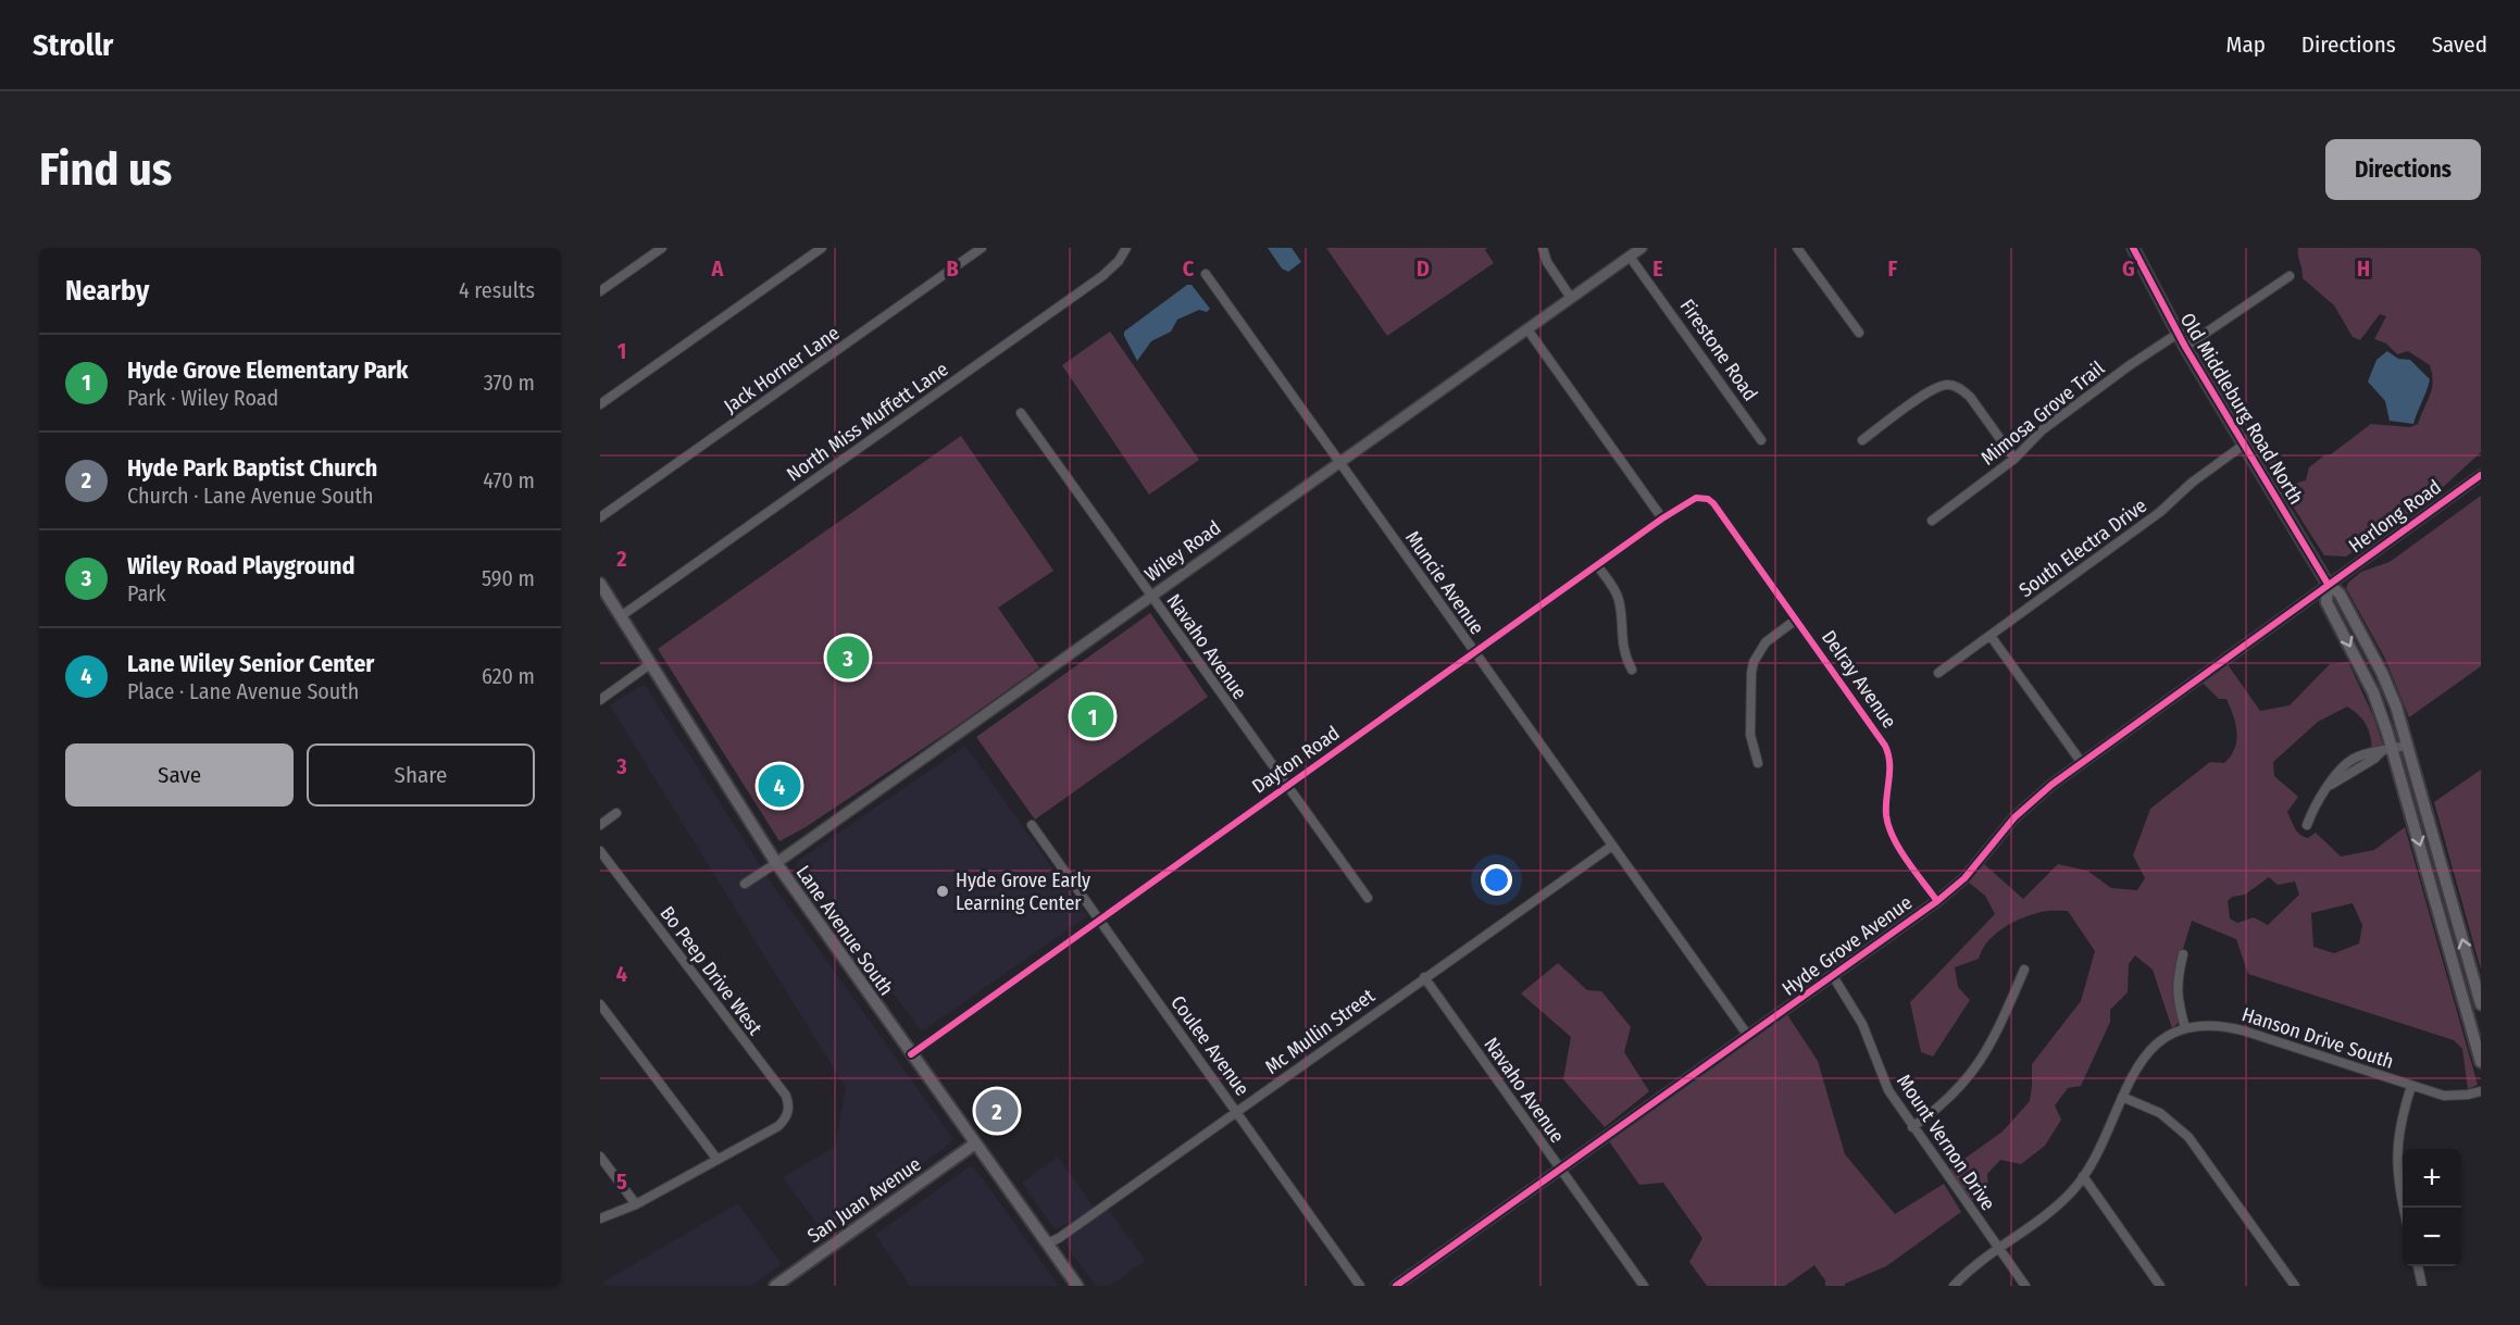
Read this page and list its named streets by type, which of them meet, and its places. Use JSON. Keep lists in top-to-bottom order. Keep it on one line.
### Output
{"streets":{"main road":["Old Middleburg Road North","Lane Avenue South","San Juan Avenue"],"street":["Firestone Road","Jack Horner Lane","Mimosa Grove Trail","North Miss Muffett Lane","Herlong Road","South Electra Drive","Wiley Road","Muncie Avenue","Navaho Avenue","Delray Avenue","Dayton Road","Hyde Grove Avenue","Bo Peep Drive West","Mc Mullin Street","Hanson Drive South","Coulee Avenue","Mount Vernon Drive"]},"crossings":[["Firestone Road","Wiley Road"],["Old Middleburg Road North","Mimosa Grove Trail"],["Old Middleburg Road North","Herlong Road"],["Old Middleburg Road North","South Electra Drive"],["Old Middleburg Road North","Hyde Grove Avenue"],["North Miss Muffett Lane","Lane Avenue South"],["Herlong Road","Hyde Grove Avenue"],["Wiley Road","Muncie Avenue"],["Wiley Road","Navaho Avenue"],["Wiley Road","Lane Avenue South"],["Muncie Avenue","Dayton Road"],["Muncie Avenue","Hyde Grove Avenue"],["Muncie Avenue","Mc Mullin Street"],["Navaho Avenue","Dayton Road"],["Navaho Avenue","Hyde Grove Avenue"],["Navaho Avenue","Mc Mullin Street"],["Delray Avenue","Dayton Road"],["Delray Avenue","Hyde Grove Avenue"],["Dayton Road","Lane Avenue South"],["Dayton Road","Coulee Avenue"],["Lane Avenue South","Mc Mullin Street"],["Lane Avenue South","San Juan Avenue"],["Hyde Grove Avenue","Mount Vernon Drive"],["Mc Mullin Street","Coulee Avenue"],["Hanson Drive South","Mount Vernon Drive"]],"places":["Hyde Grove Early Learning Center"],"page":{"header":"Strollr","nav":["Map","Directions","Saved"],"buttons":["Directions",["Save","Share"]],"title":"Find us","heading":["Nearby","4 results"],"list":[{"mark":"1","name":"Hyde Grove Elementary Park","note":"Park · Wiley Road","value":"370 m"},{"mark":"2","name":"Hyde Park Baptist Church","note":"Church · Lane Avenue South","value":"470 m"},{"mark":"3","name":"Wiley Road Playground","note":"Park","value":"590 m"},{"mark":"4","name":"Lane Wiley Senior Center","note":"Place · Lane Avenue South","value":"620 m"}],"pins":["3","1","4","2"],"map_buttons":["+","−"]},"grid":{"columns":["A","B","C","D","E","F","G","H"],"rows":["1","2","3","4","5"]}}
